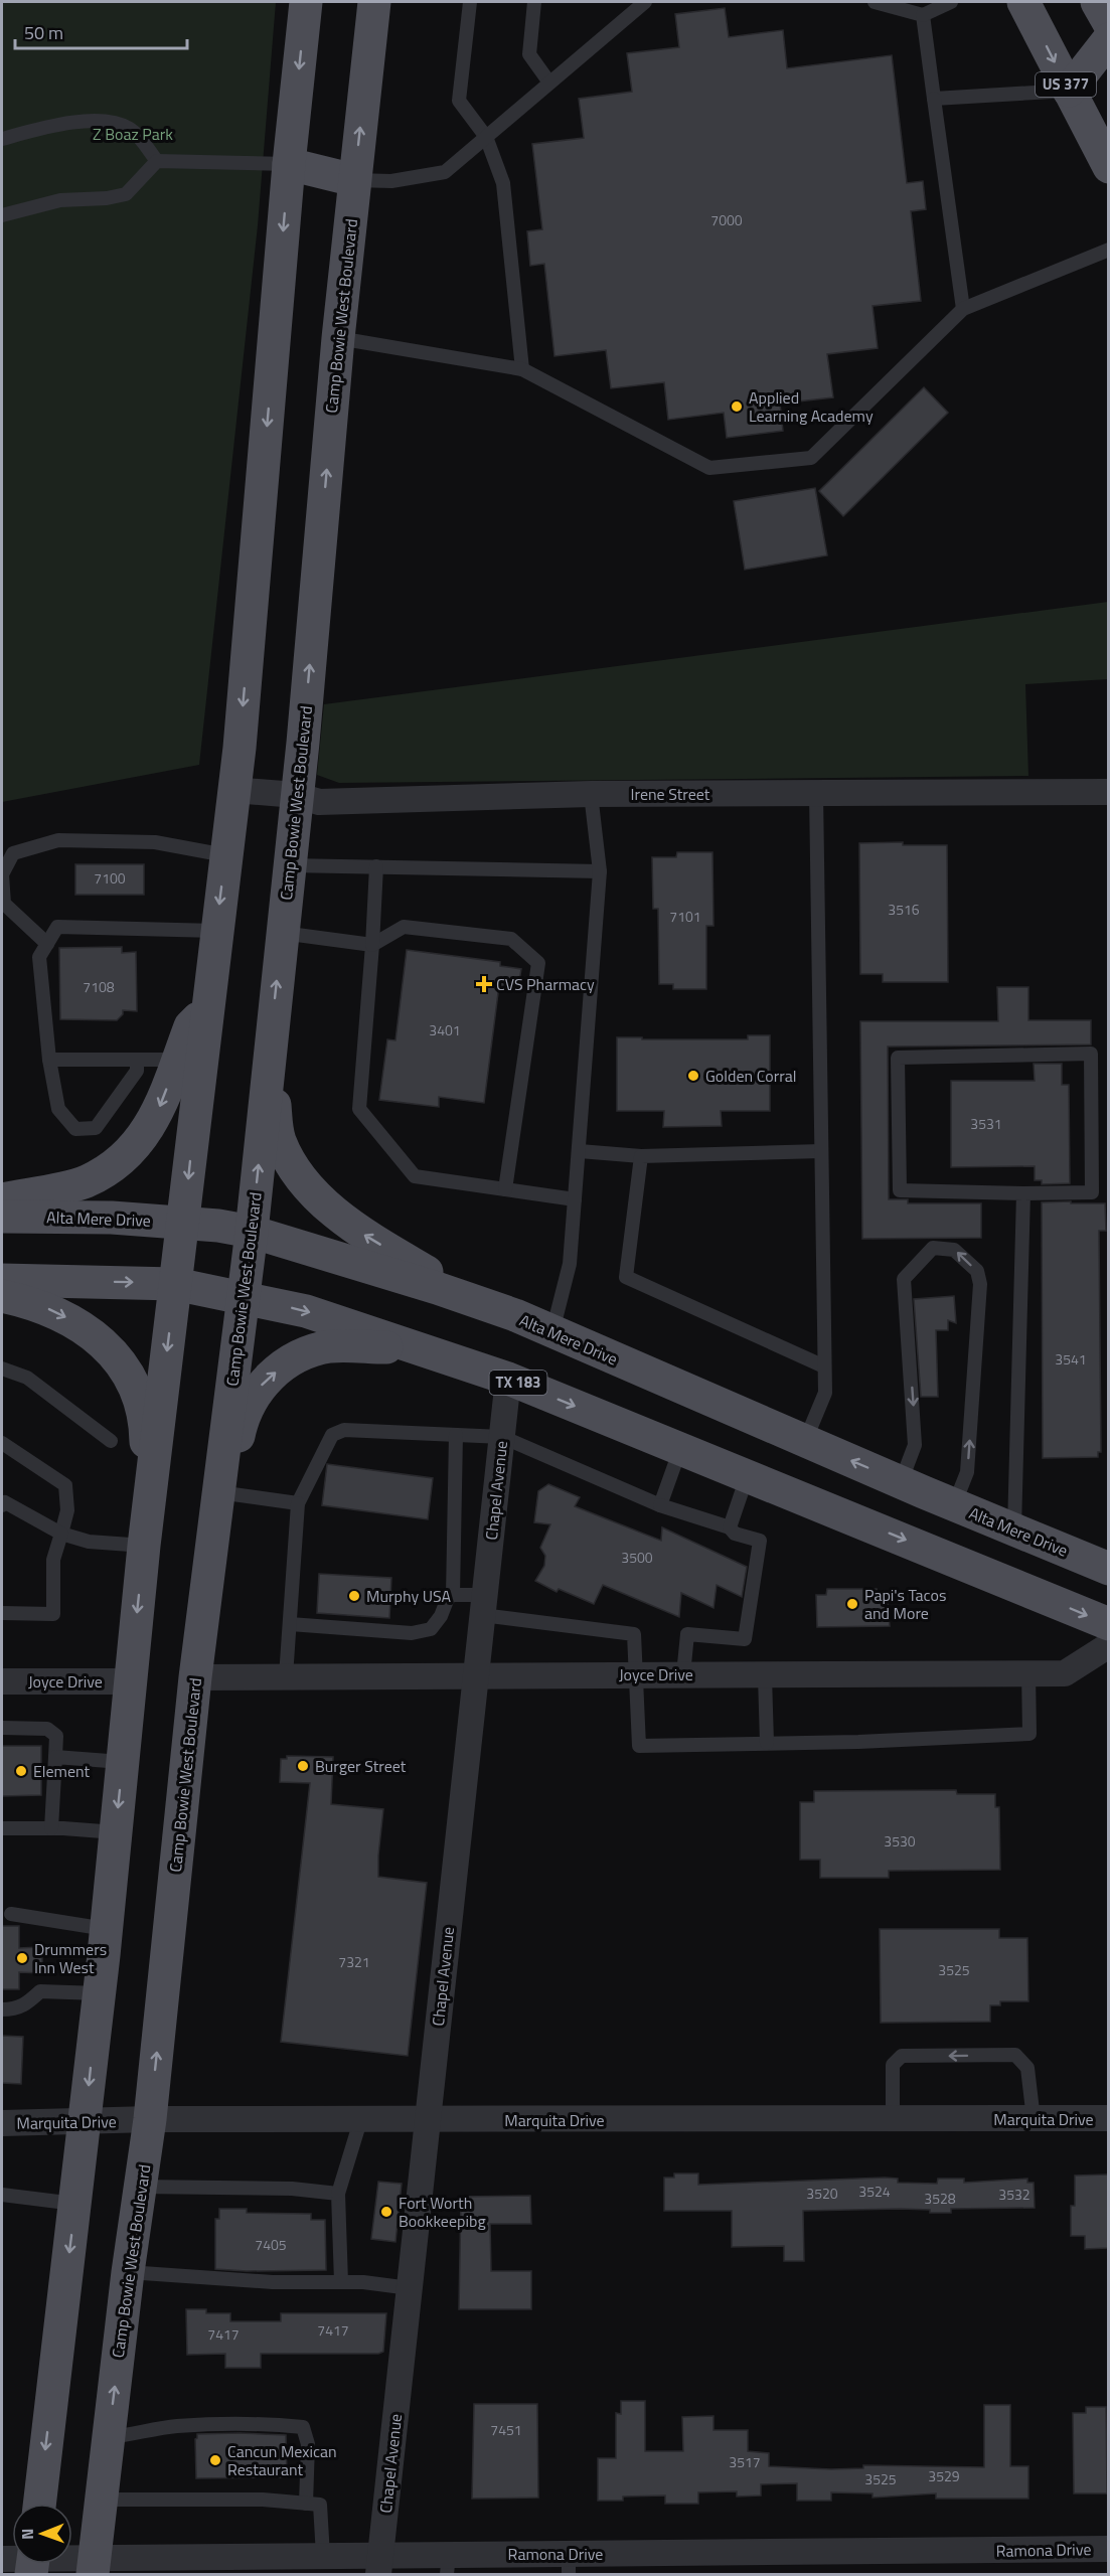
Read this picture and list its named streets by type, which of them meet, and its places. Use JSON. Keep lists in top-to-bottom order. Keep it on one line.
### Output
{"streets":{"main road":["US 377","Camp Bowie West Boulevard","Alta Mere Drive","TX 183"],"street":["Irene Street","Chapel Avenue","Joyce Drive","Marquita Drive","Ramona Drive"]},"crossings":[["Camp Bowie West Boulevard","Irene Street"],["Camp Bowie West Boulevard","Alta Mere Drive"],["Camp Bowie West Boulevard","TX 183"],["Camp Bowie West Boulevard","Joyce Drive"],["Camp Bowie West Boulevard","Marquita Drive"],["Camp Bowie West Boulevard","Ramona Drive"],["TX 183","Chapel Avenue"],["Chapel Avenue","Joyce Drive"],["Chapel Avenue","Marquita Drive"],["Chapel Avenue","Ramona Drive"]],"parks":["Z Boaz Park"],"places":{"other":["Applied Learning Academy","Golden Corral","Murphy USA","Papi's Tacos and More","Burger Street","Element","Drummers Inn West","Fort Worth Bookkeepibg","Cancun Mexican Restaurant"],"health":["CVS Pharmacy"]},"house_numbers":["7000","7100","3516","7101","7108","3401","3531","3541","3500","3530","7321","3525","3524","3520","3532","3528","7405","7417","7417","7451","3517","3529","3525"],"scale_bar":"50 m","north":"left"}
